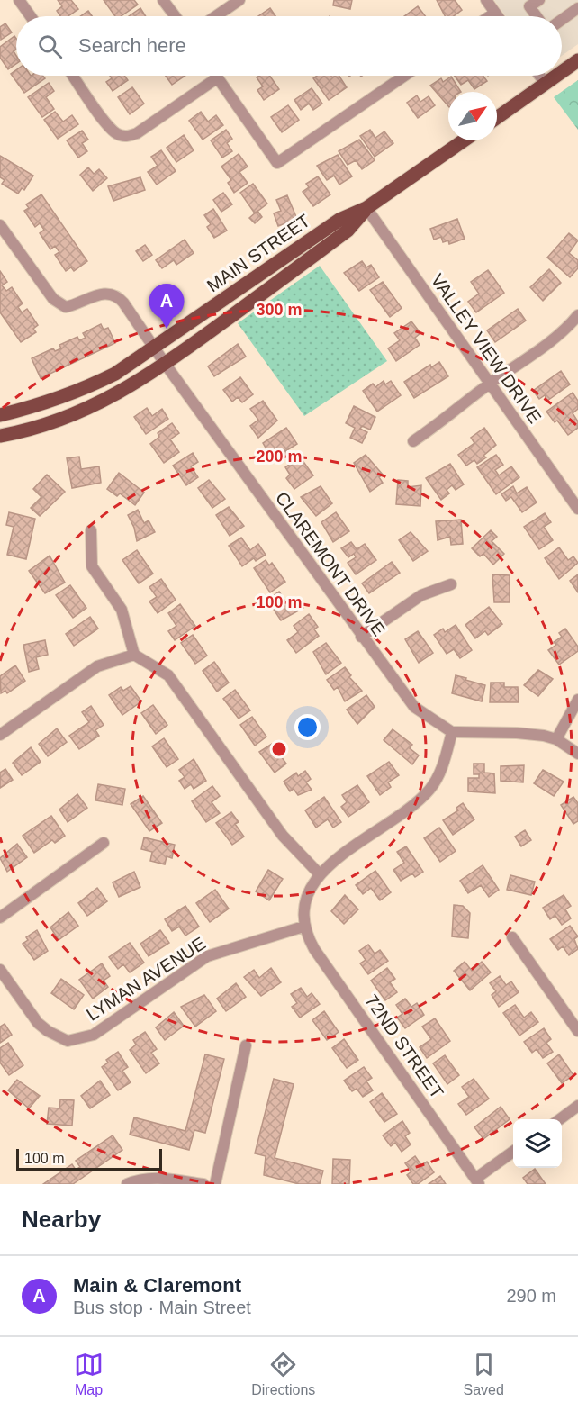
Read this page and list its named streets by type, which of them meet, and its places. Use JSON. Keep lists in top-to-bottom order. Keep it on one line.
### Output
{"streets":{"main road":["MAIN STREET"],"street":["VALLEY VIEW DRIVE","CLAREMONT DRIVE","LYMAN AVENUE","72ND STREET"]},"crossings":[["MAIN STREET","VALLEY VIEW DRIVE"],["MAIN STREET","CLAREMONT DRIVE"],["LYMAN AVENUE","72ND STREET"]],"scale_bar":"100 m","north":"top right","page":{"search":"Search here","pins":"A","scale":"100 m","heading":"Nearby","list":[{"mark":"A","name":"Main & Claremont","note":"Bus stop · Main Street","value":"290 m"}],"nav":["Map","Directions","Saved"]},"rings":["300 m","200 m","100 m"]}
